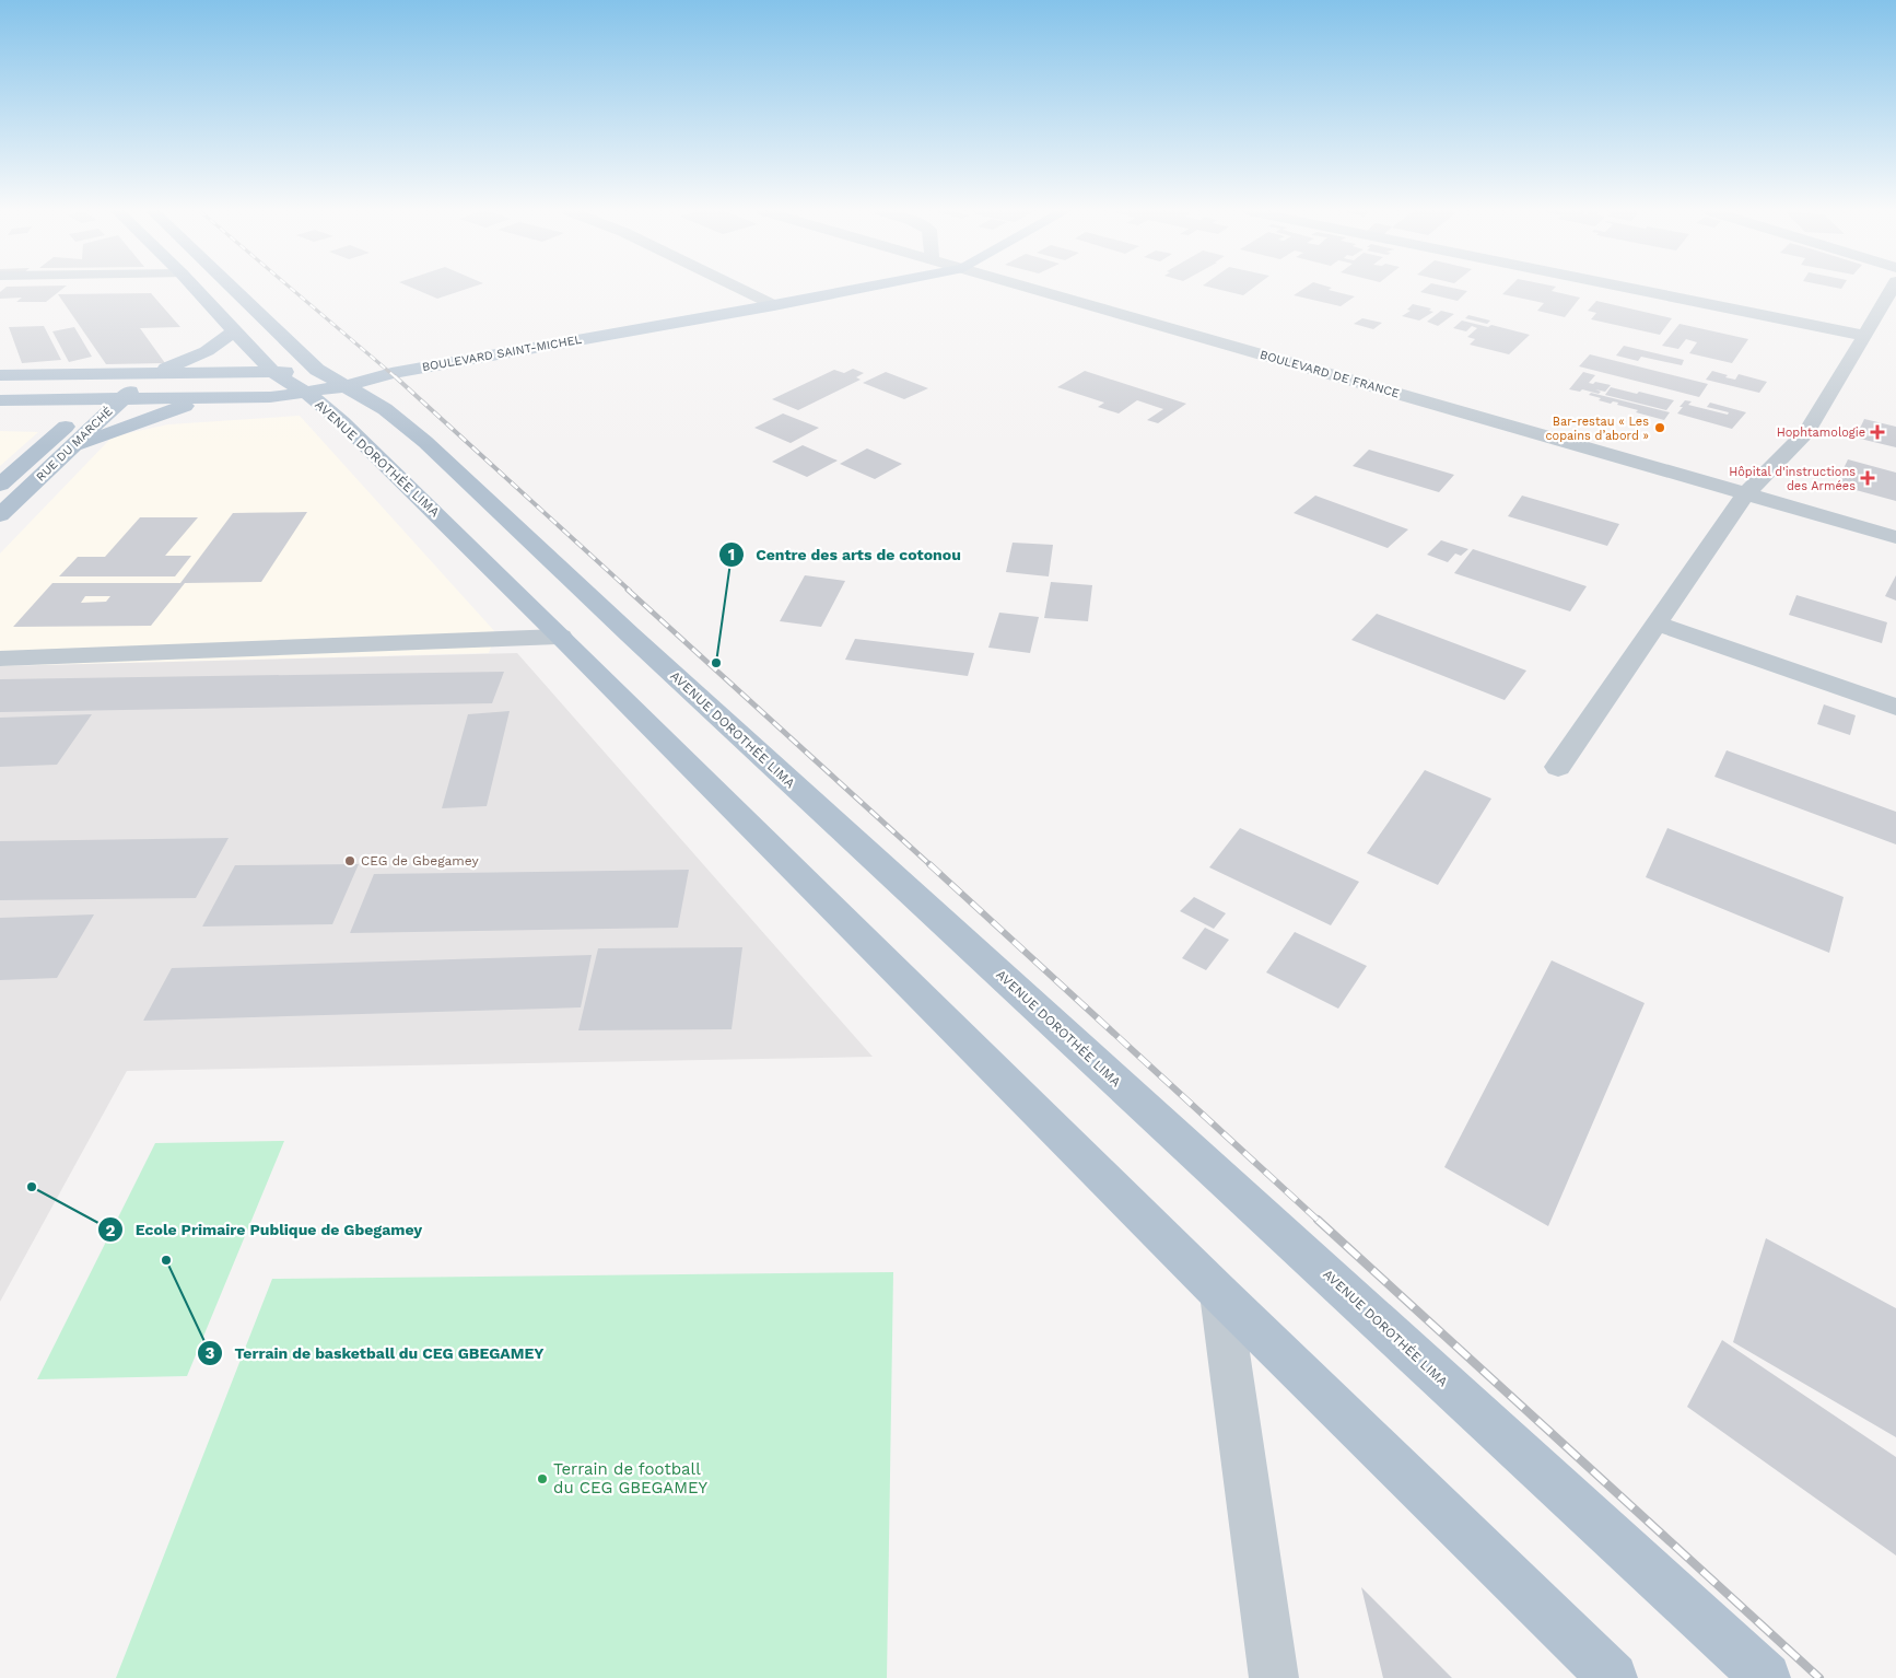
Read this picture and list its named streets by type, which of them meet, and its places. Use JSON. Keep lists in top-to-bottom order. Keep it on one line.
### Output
{"streets":{"main road":["BOULEVARD SAINT-MICHEL","RUE DU MARCHÉ","AVENUE DOROTHÉE LIMA"],"street":["BOULEVARD DE FRANCE"]},"crossings":[["BOULEVARD SAINT-MICHEL","RUE DU MARCHÉ"],["BOULEVARD SAINT-MICHEL","AVENUE DOROTHÉE LIMA"]],"places":{"other":["Bar-restau « Les copains d’abord »","Centre des arts de cotonou","CEG de Gbegamey","Ecole Primaire Publique de Gbegamey","Terrain de basketball du CEG GBEGAMEY","Terrain de football du CEG GBEGAMEY"],"health":["Hophtamologie","Hôpital d'instructions des Armées"]}}
